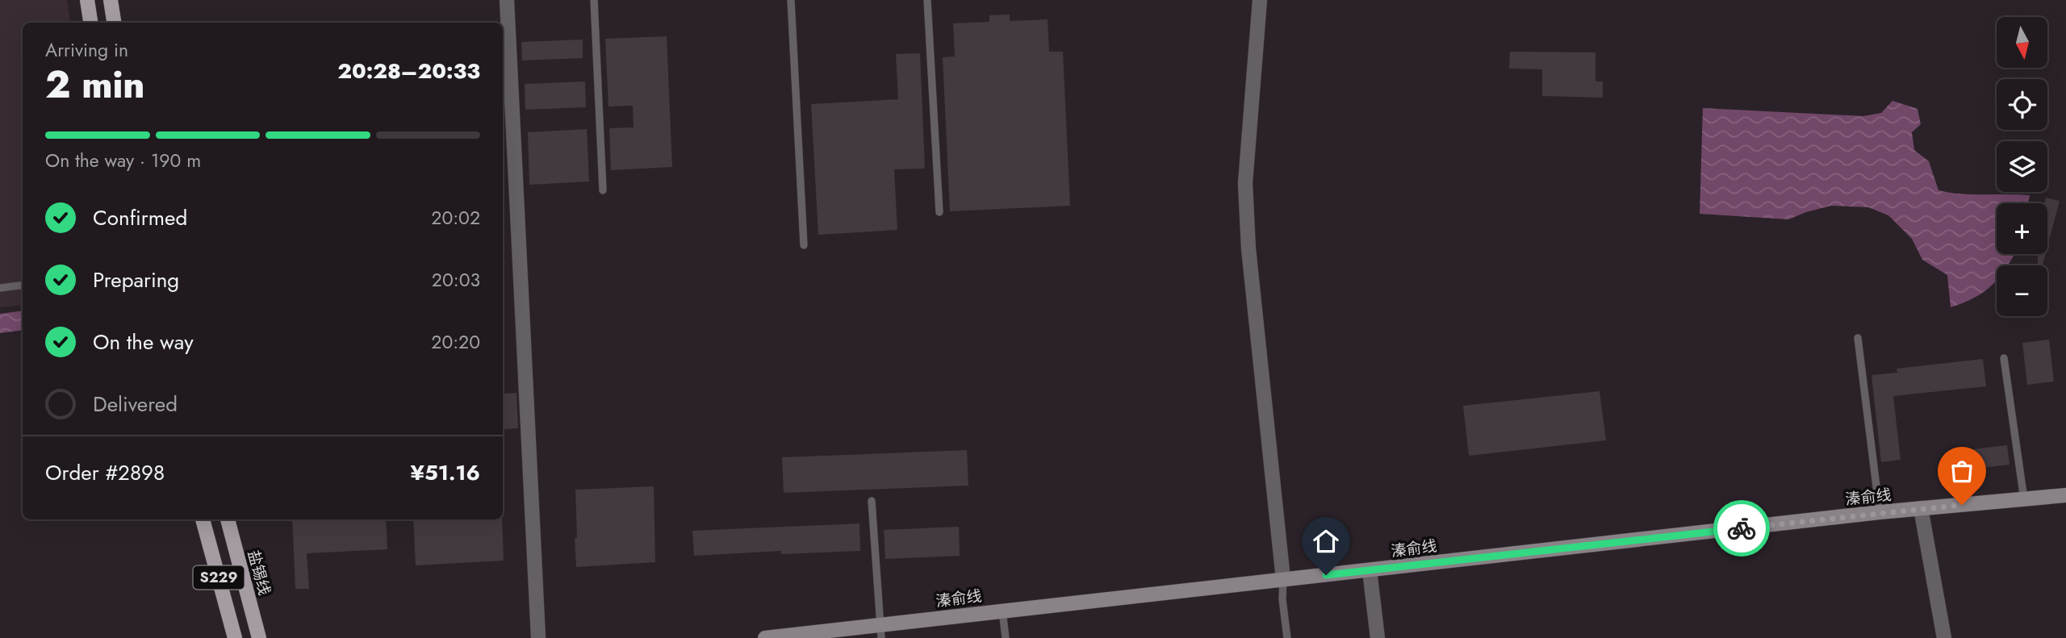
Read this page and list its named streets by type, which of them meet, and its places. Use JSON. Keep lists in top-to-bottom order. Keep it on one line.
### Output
{"streets":{"main road":["溱俞线","盐锡线","S229"]},"north":"bottom","page":{"map_buttons":["+","−"],"heading":["2 min","Arriving in","20:28–20:33"],"panel":["Order #2898","¥51.16"],"bar":"On the way · 190 m","list":[["Confirmed","20:02"],["Preparing","20:03"],["On the way","20:20"],"Delivered"]}}
